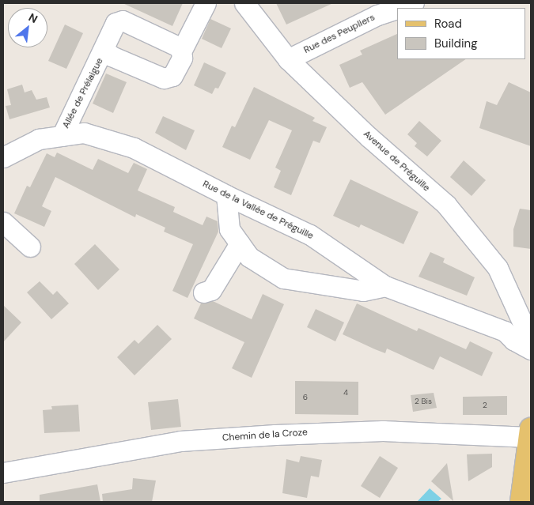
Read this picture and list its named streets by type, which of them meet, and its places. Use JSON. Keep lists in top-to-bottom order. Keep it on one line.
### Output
{"streets":{"street":["Rue des Peupliers","Allée de Prélaigue","Avenue de Préguille","Rue de la Vallée de Préguille","Chemin de la Croze"]},"crossings":[["Rue des Peupliers","Avenue de Préguille"],["Allée de Prélaigue","Rue de la Vallée de Préguille"]],"house_numbers":["4","6","2 Bis","2"],"legend":["Road","Building"],"north":"top right"}
